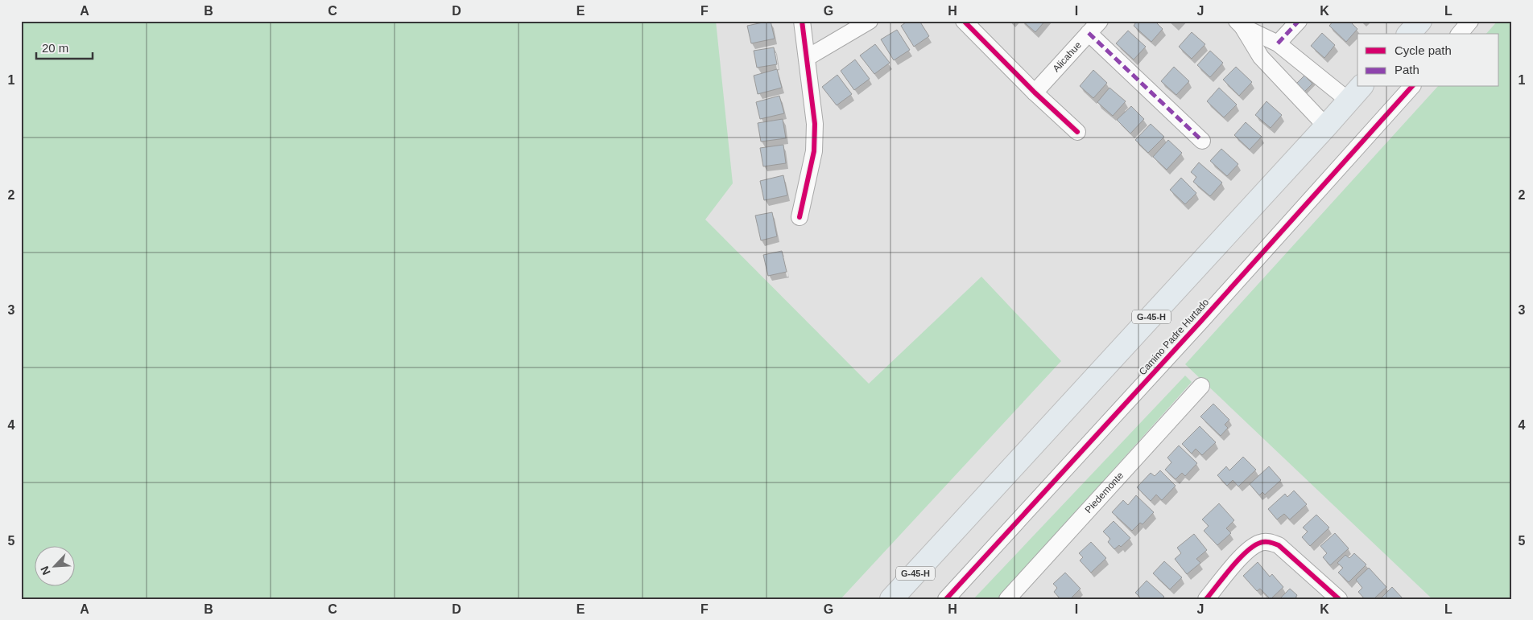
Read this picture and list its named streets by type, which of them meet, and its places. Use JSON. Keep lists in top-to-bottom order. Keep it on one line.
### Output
{"streets":{"main road":["G-45-H"],"street":["Alicahue","Camino Padre Hurtado","Piedemonte"]},"legend":["Cycle path","Path"],"scale_bar":"20 m","north":"bottom left","grid":{"columns":["A","B","C","D","E","F","G","H","I","J","K","L"],"rows":["1","2","3","4","5"]}}
